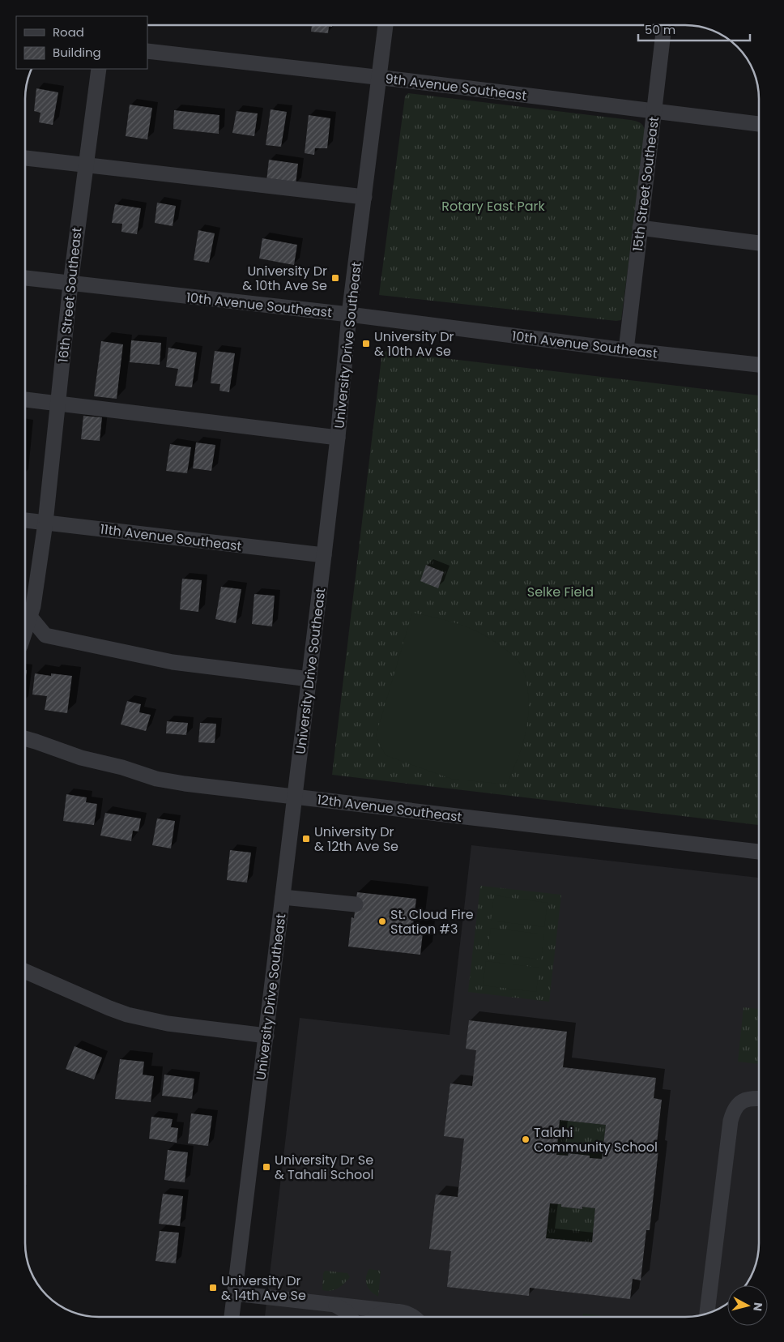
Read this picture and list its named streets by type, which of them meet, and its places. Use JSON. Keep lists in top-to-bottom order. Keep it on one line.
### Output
{"streets":{"street":["9th Avenue Southeast","15th Street Southeast","16th Street Southeast","10th Avenue Southeast","University Drive Southeast","11th Avenue Southeast","12th Avenue Southeast"]},"crossings":[["9th Avenue Southeast","15th Street Southeast"],["9th Avenue Southeast","University Drive Southeast"],["15th Street Southeast","10th Avenue Southeast"],["16th Street Southeast","10th Avenue Southeast"],["16th Street Southeast","11th Avenue Southeast"],["10th Avenue Southeast","University Drive Southeast"],["University Drive Southeast","11th Avenue Southeast"],["University Drive Southeast","12th Avenue Southeast"]],"parks":["Rotary East Park","Selke Field"],"places":{"transit":["University Dr & 10th Ave Se","University Dr & 10th Av Se","University Dr & 12th Ave Se","University Dr Se & Tahali School","University Dr & 14th Ave Se"],"other":["St. Cloud Fire Station #3","Talahi Community School"]},"legend":["Road","Building"],"scale_bar":"50 m","north":"right"}
